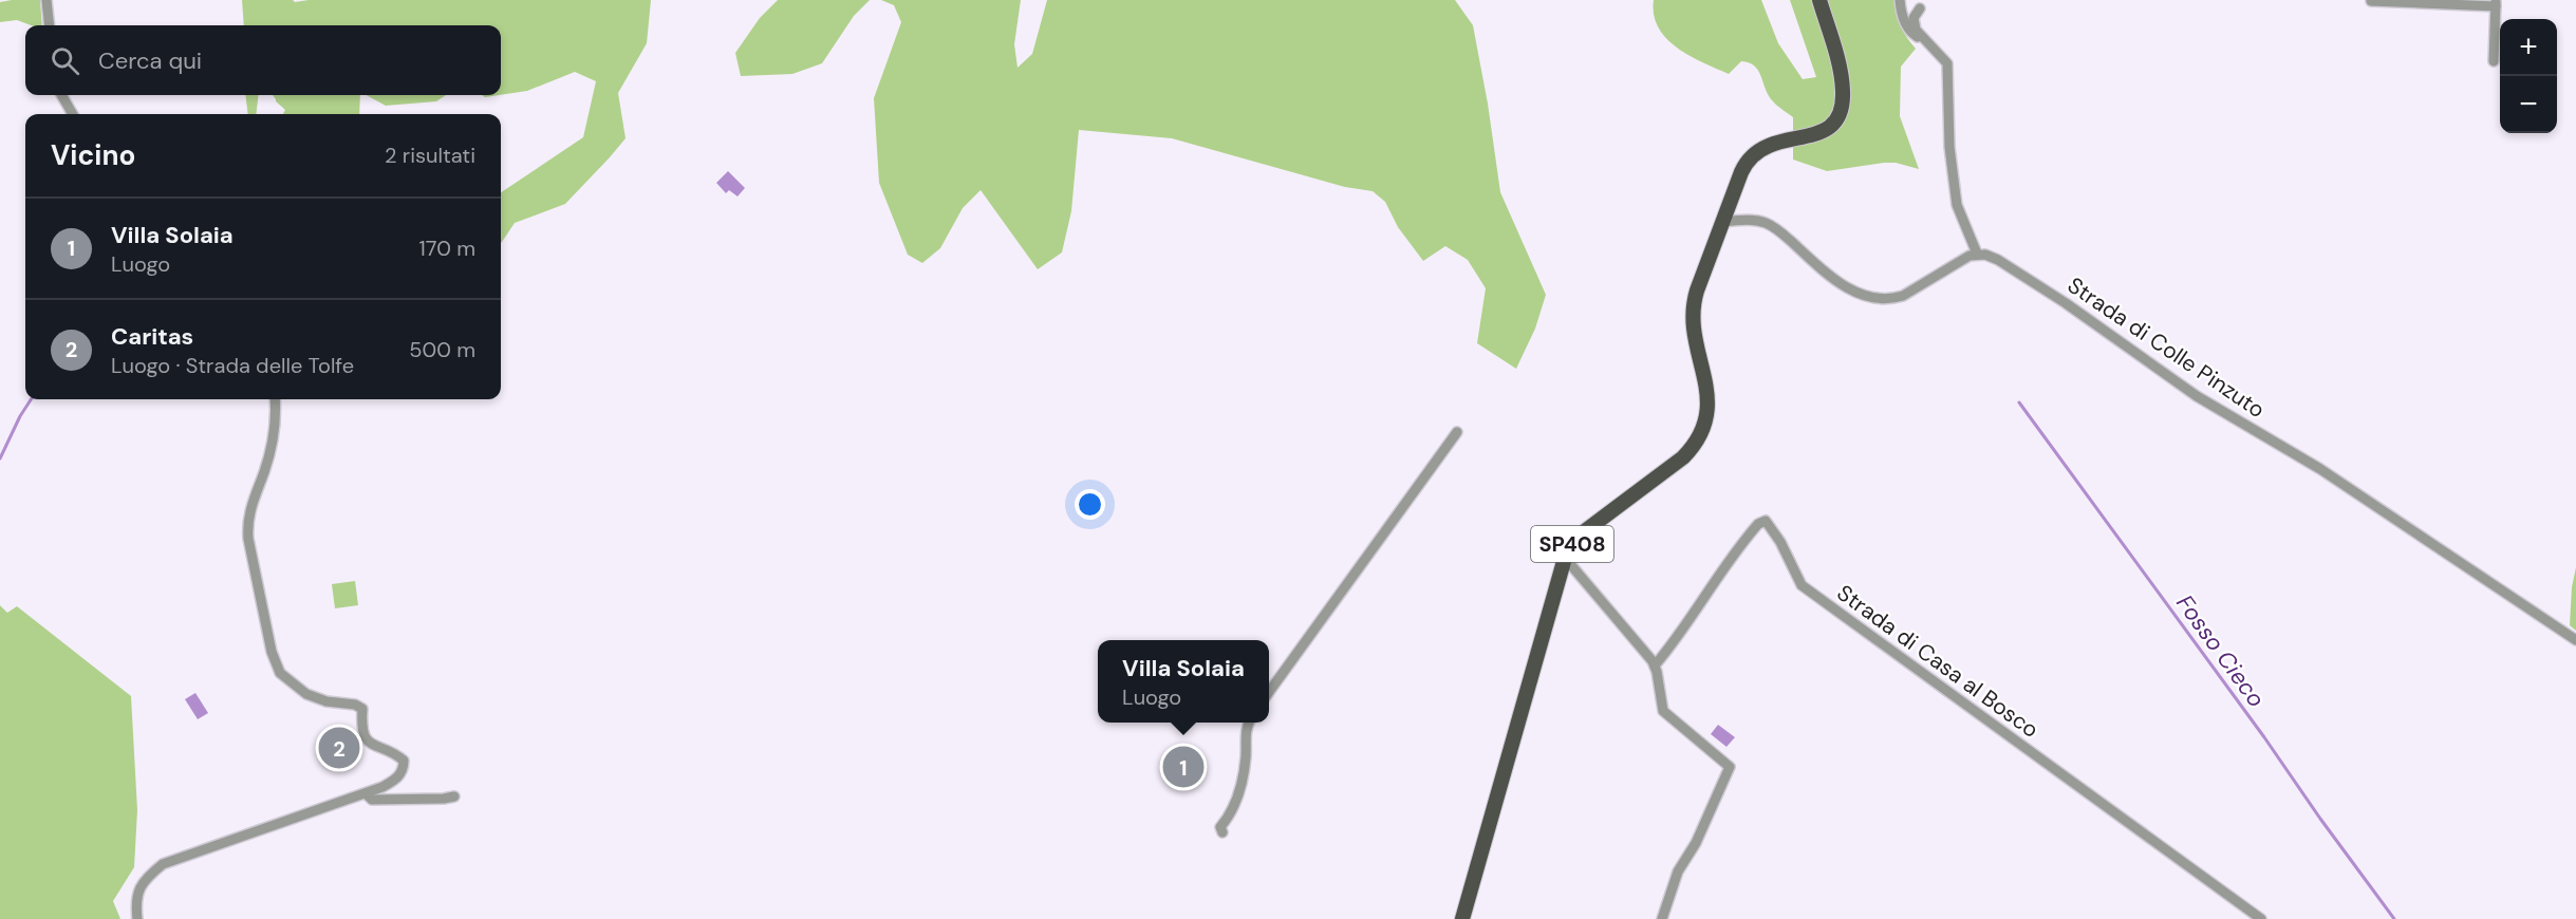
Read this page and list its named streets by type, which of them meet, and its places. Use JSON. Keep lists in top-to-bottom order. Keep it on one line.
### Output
{"streets":{"main road":["SP408"],"street":["Strada di Colle Pinzuto","Strada di Casa al Bosco"]},"water":["Fosso Cieco"],"page":{"map_buttons":["+","−"],"search":"Cerca qui","heading":["Vicino","2 risultati"],"list":[{"mark":"1","name":"Villa Solaia","note":"Luogo","value":"170 m"},{"mark":"2","name":"Caritas","note":"Luogo · Strada delle Tolfe","value":"500 m"}],"popup":["Villa Solaia","Luogo"],"pins":["2","1"]}}
